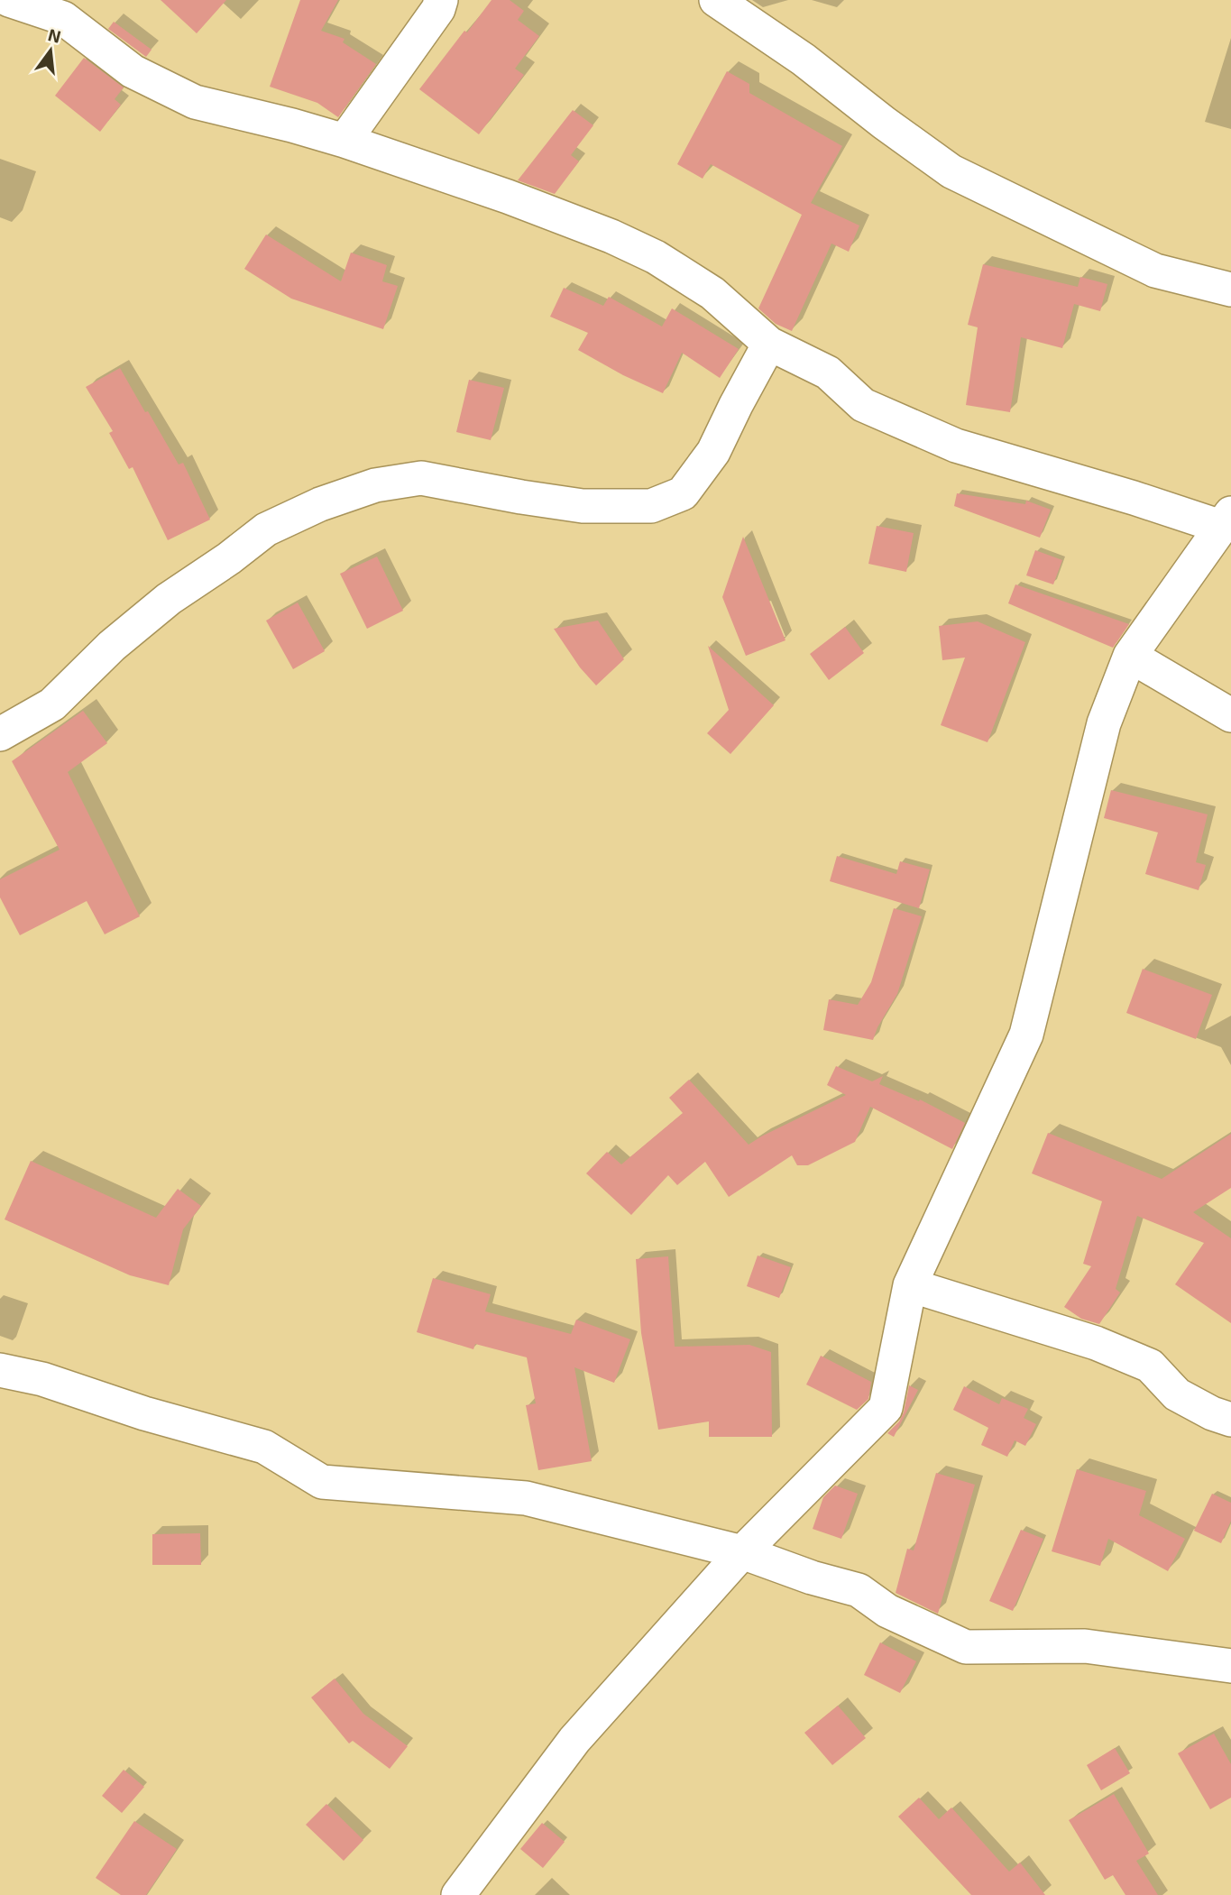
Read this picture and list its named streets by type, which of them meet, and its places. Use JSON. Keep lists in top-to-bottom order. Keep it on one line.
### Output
{"north":"top"}
